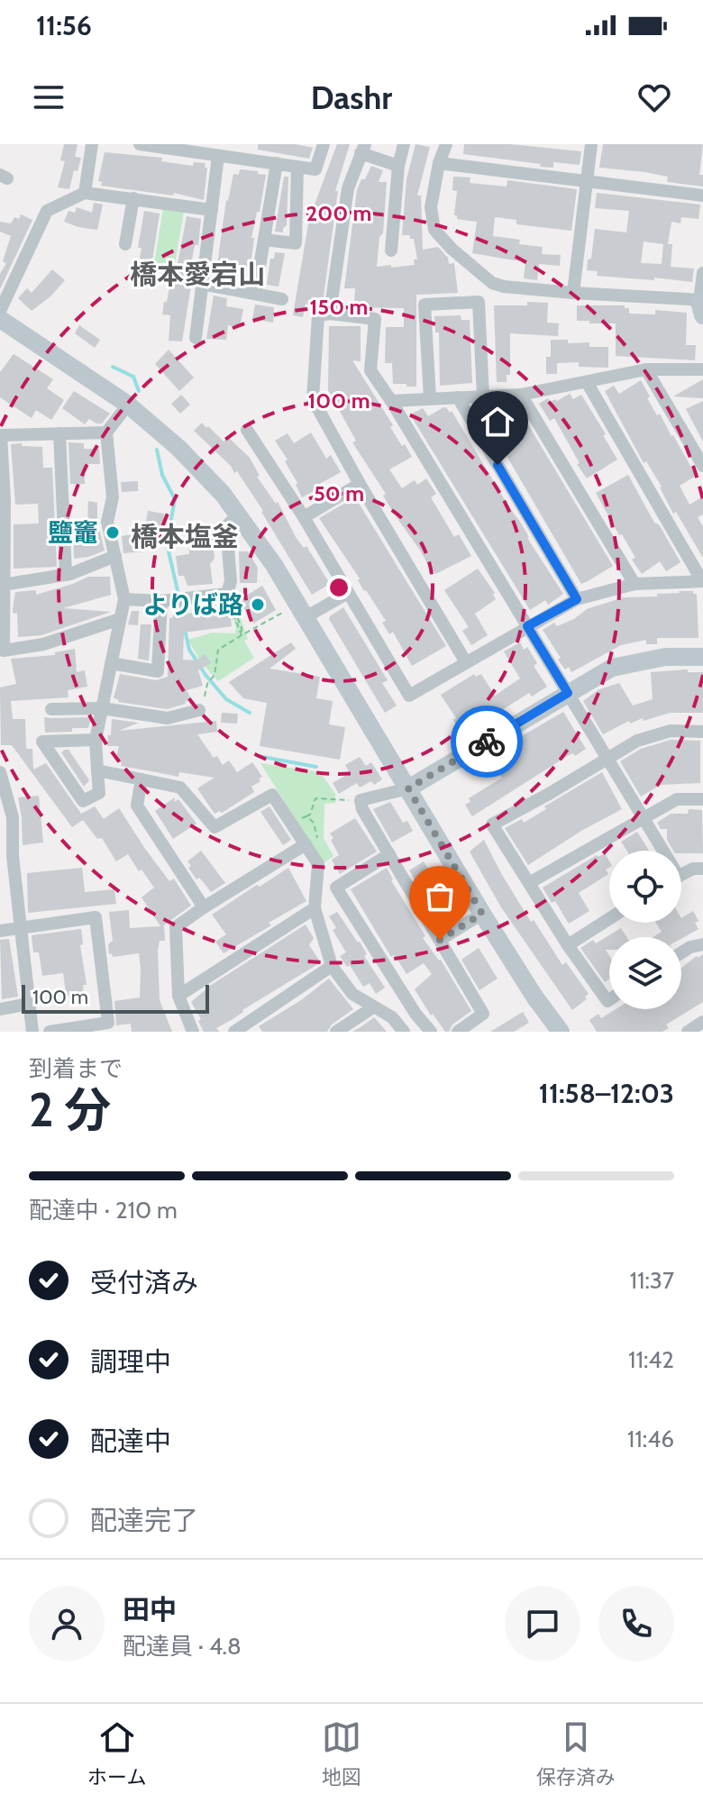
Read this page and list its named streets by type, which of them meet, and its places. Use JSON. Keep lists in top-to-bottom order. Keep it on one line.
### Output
{"districts":["橋本愛宕山","橋本塩釜"],"places":["鹽竈","よりば路"],"scale_bar":"100 m","page":{"status":"11:56","header":"Dashr","scale":"100 m","heading":["2 分","到着まで","11:58–12:03"],"panel":["田中","配達員 · 4.8"],"bar":"配達中 · 210 m","list":[["受付済み","11:37"],["調理中","11:42"],["配達中","11:46"],"配達完了"],"tabs":["ホーム","地図","保存済み"]},"rings":["200 m","150 m","100 m","50 m"]}
